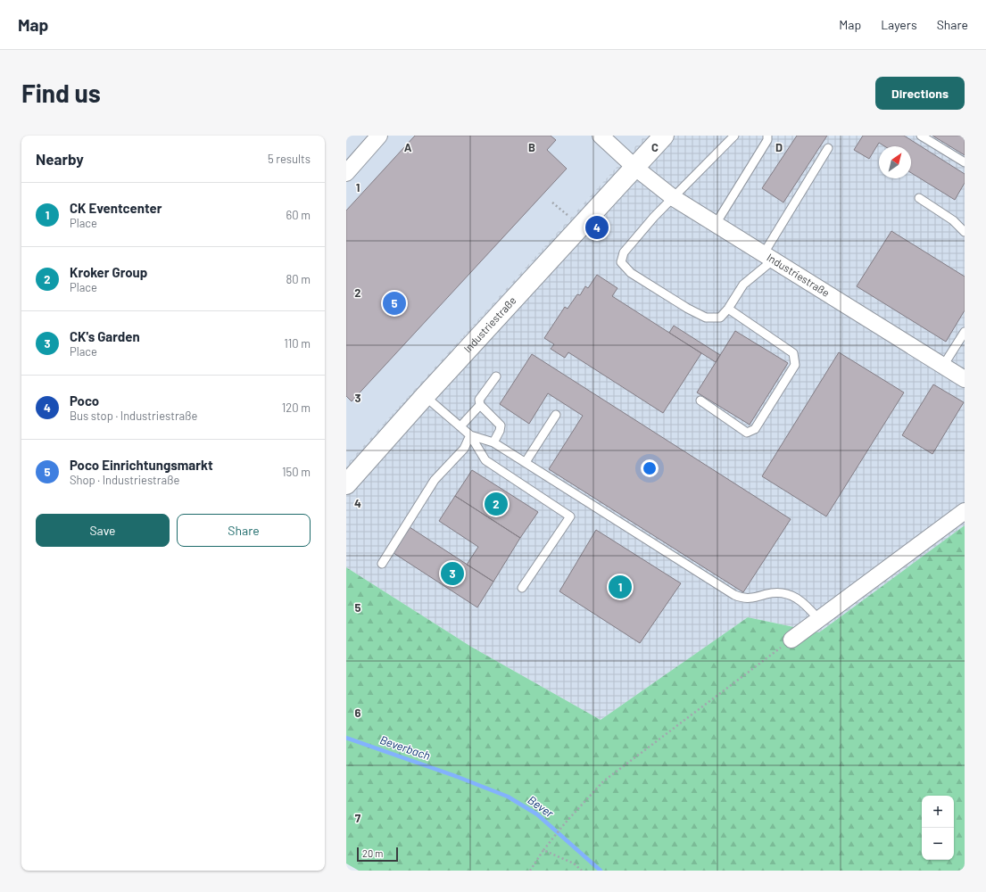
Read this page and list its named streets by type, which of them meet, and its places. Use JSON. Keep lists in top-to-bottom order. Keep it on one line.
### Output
{"streets":{"street":["Industriestraße"]},"water":["Beverbach","Bever"],"scale_bar":"20 m","north":"top right","page":{"header":"Map","nav":["Map","Layers","Share"],"buttons":["Directions",["Save","Share"]],"title":"Find us","heading":["Nearby","5 results"],"list":[{"mark":"1","name":"CK Eventcenter","note":"Place","value":"60 m"},{"mark":"2","name":"Kroker Group","note":"Place","value":"80 m"},{"mark":"3","name":"CK's Garden","note":"Place","value":"110 m"},{"mark":"4","name":"Poco","note":"Bus stop · Industriestraße","value":"120 m"},{"mark":"5","name":"Poco Einrichtungsmarkt","note":"Shop · Industriestraße","value":"150 m"}],"pins":["4","5","2","3","1"],"map_buttons":["+","−"],"scale":"20 m"},"grid":{"columns":["A","B","C","D"],"rows":["1","2","3","4","5","6","7"]}}
